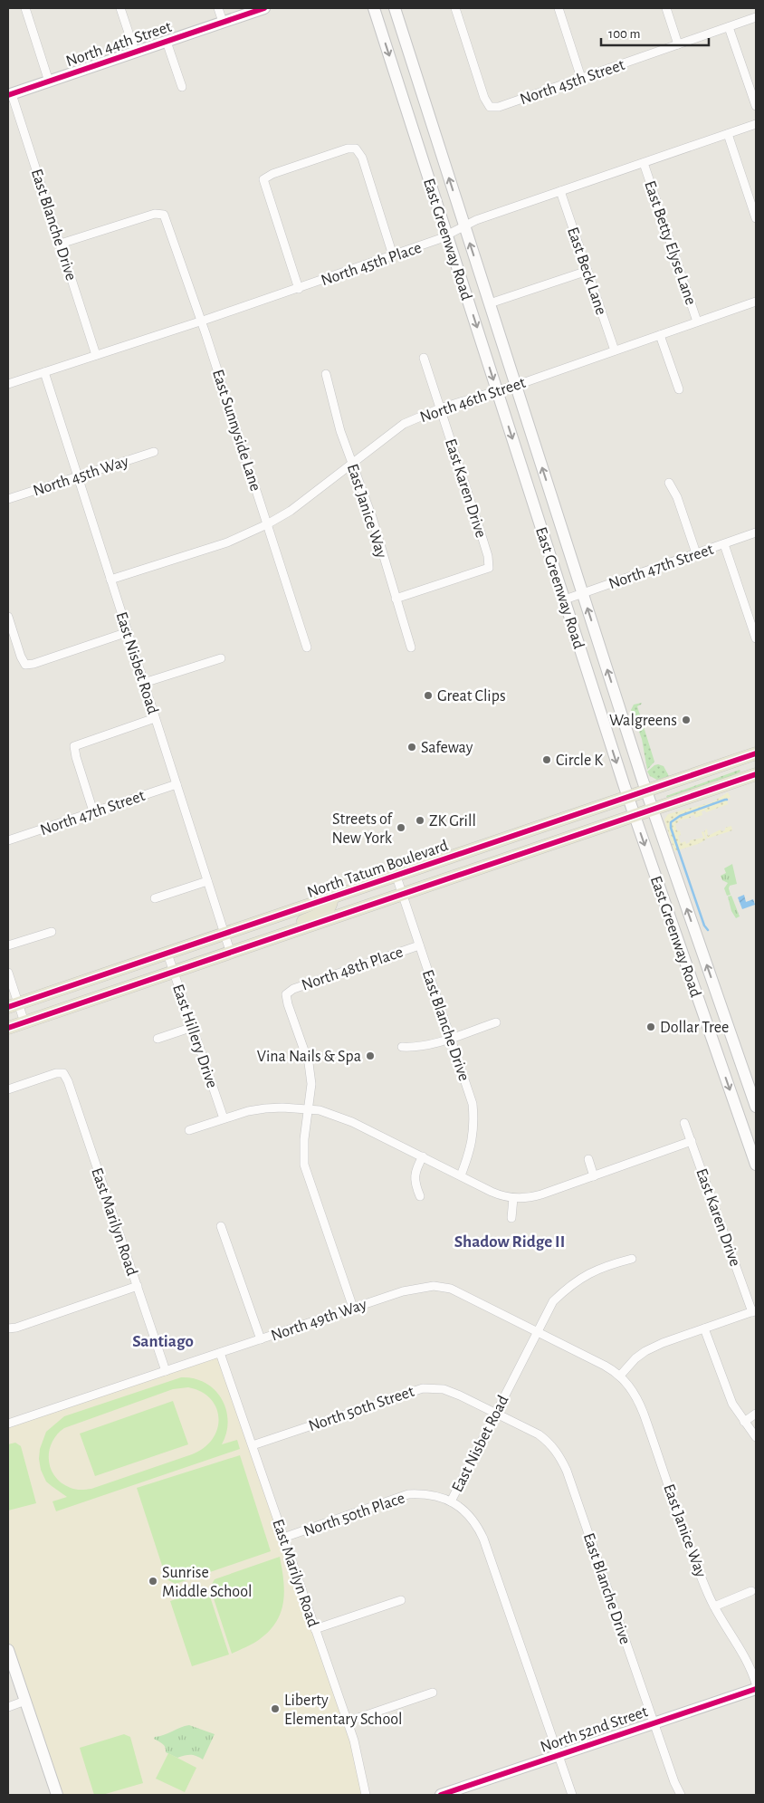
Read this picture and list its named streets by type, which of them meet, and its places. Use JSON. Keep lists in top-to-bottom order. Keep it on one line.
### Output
{"streets":{"main road":["North 44th Street","East Greenway Road","North Tatum Boulevard","North 52nd Street"],"street":["North 45th Street","East Blanche Drive","East Betty Elyse Lane","North 45th Place","East Beck Lane","North 46th Street","East Sunnyside Lane","North 45th Way","East Karen Drive","East Janice Way","North 47th Street","East Nisbet Road","North 48th Place","East Hillery Drive","East Marilyn Road","North 49th Way","North 50th Street","North 50th Place"]},"crossings":[["North 44th Street","East Blanche Drive"],["East Blanche Drive","North 45th Place"],["East Blanche Drive","East Sunnyside Lane"],["East Blanche Drive","East Nisbet Road"],["East Blanche Drive","North Tatum Boulevard"],["East Blanche Drive","North 48th Place"],["East Blanche Drive","North 50th Street"],["East Blanche Drive","North 52nd Street"],["East Greenway Road","North 45th Place"],["East Greenway Road","North 46th Street"],["East Greenway Road","North 47th Street"],["East Greenway Road","North Tatum Boulevard"],["East Betty Elyse Lane","North 45th Place"],["East Betty Elyse Lane","North 46th Street"],["North 45th Place","East Beck Lane"],["North 45th Place","East Sunnyside Lane"],["North 45th Place","East Nisbet Road"],["East Beck Lane","North 46th Street"],["North 46th Street","East Sunnyside Lane"],["North 46th Street","East Karen Drive"],["North 46th Street","East Janice Way"],["North 46th Street","East Nisbet Road"],["North 45th Way","East Nisbet Road"],["East Karen Drive","East Janice Way"],["East Janice Way","North 49th Way"],["North 47th Street","East Nisbet Road"],["East Nisbet Road","North Tatum Boulevard"],["East Nisbet Road","North 49th Way"],["East Nisbet Road","North 50th Street"],["East Nisbet Road","North 50th Place"],["East Nisbet Road","North 52nd Street"],["North Tatum Boulevard","East Hillery Drive"],["East Marilyn Road","North 49th Way"],["East Marilyn Road","North 50th Street"],["East Marilyn Road","North 50th Place"]],"districts":["Shadow Ridge II","Santiago"],"places":["Great Clips","Walgreens","Safeway","Circle K","ZK Grill","Streets of New York","Dollar Tree","Vina Nails & Spa","Sunrise Middle School","Liberty Elementary School"],"scale_bar":"100 m"}
